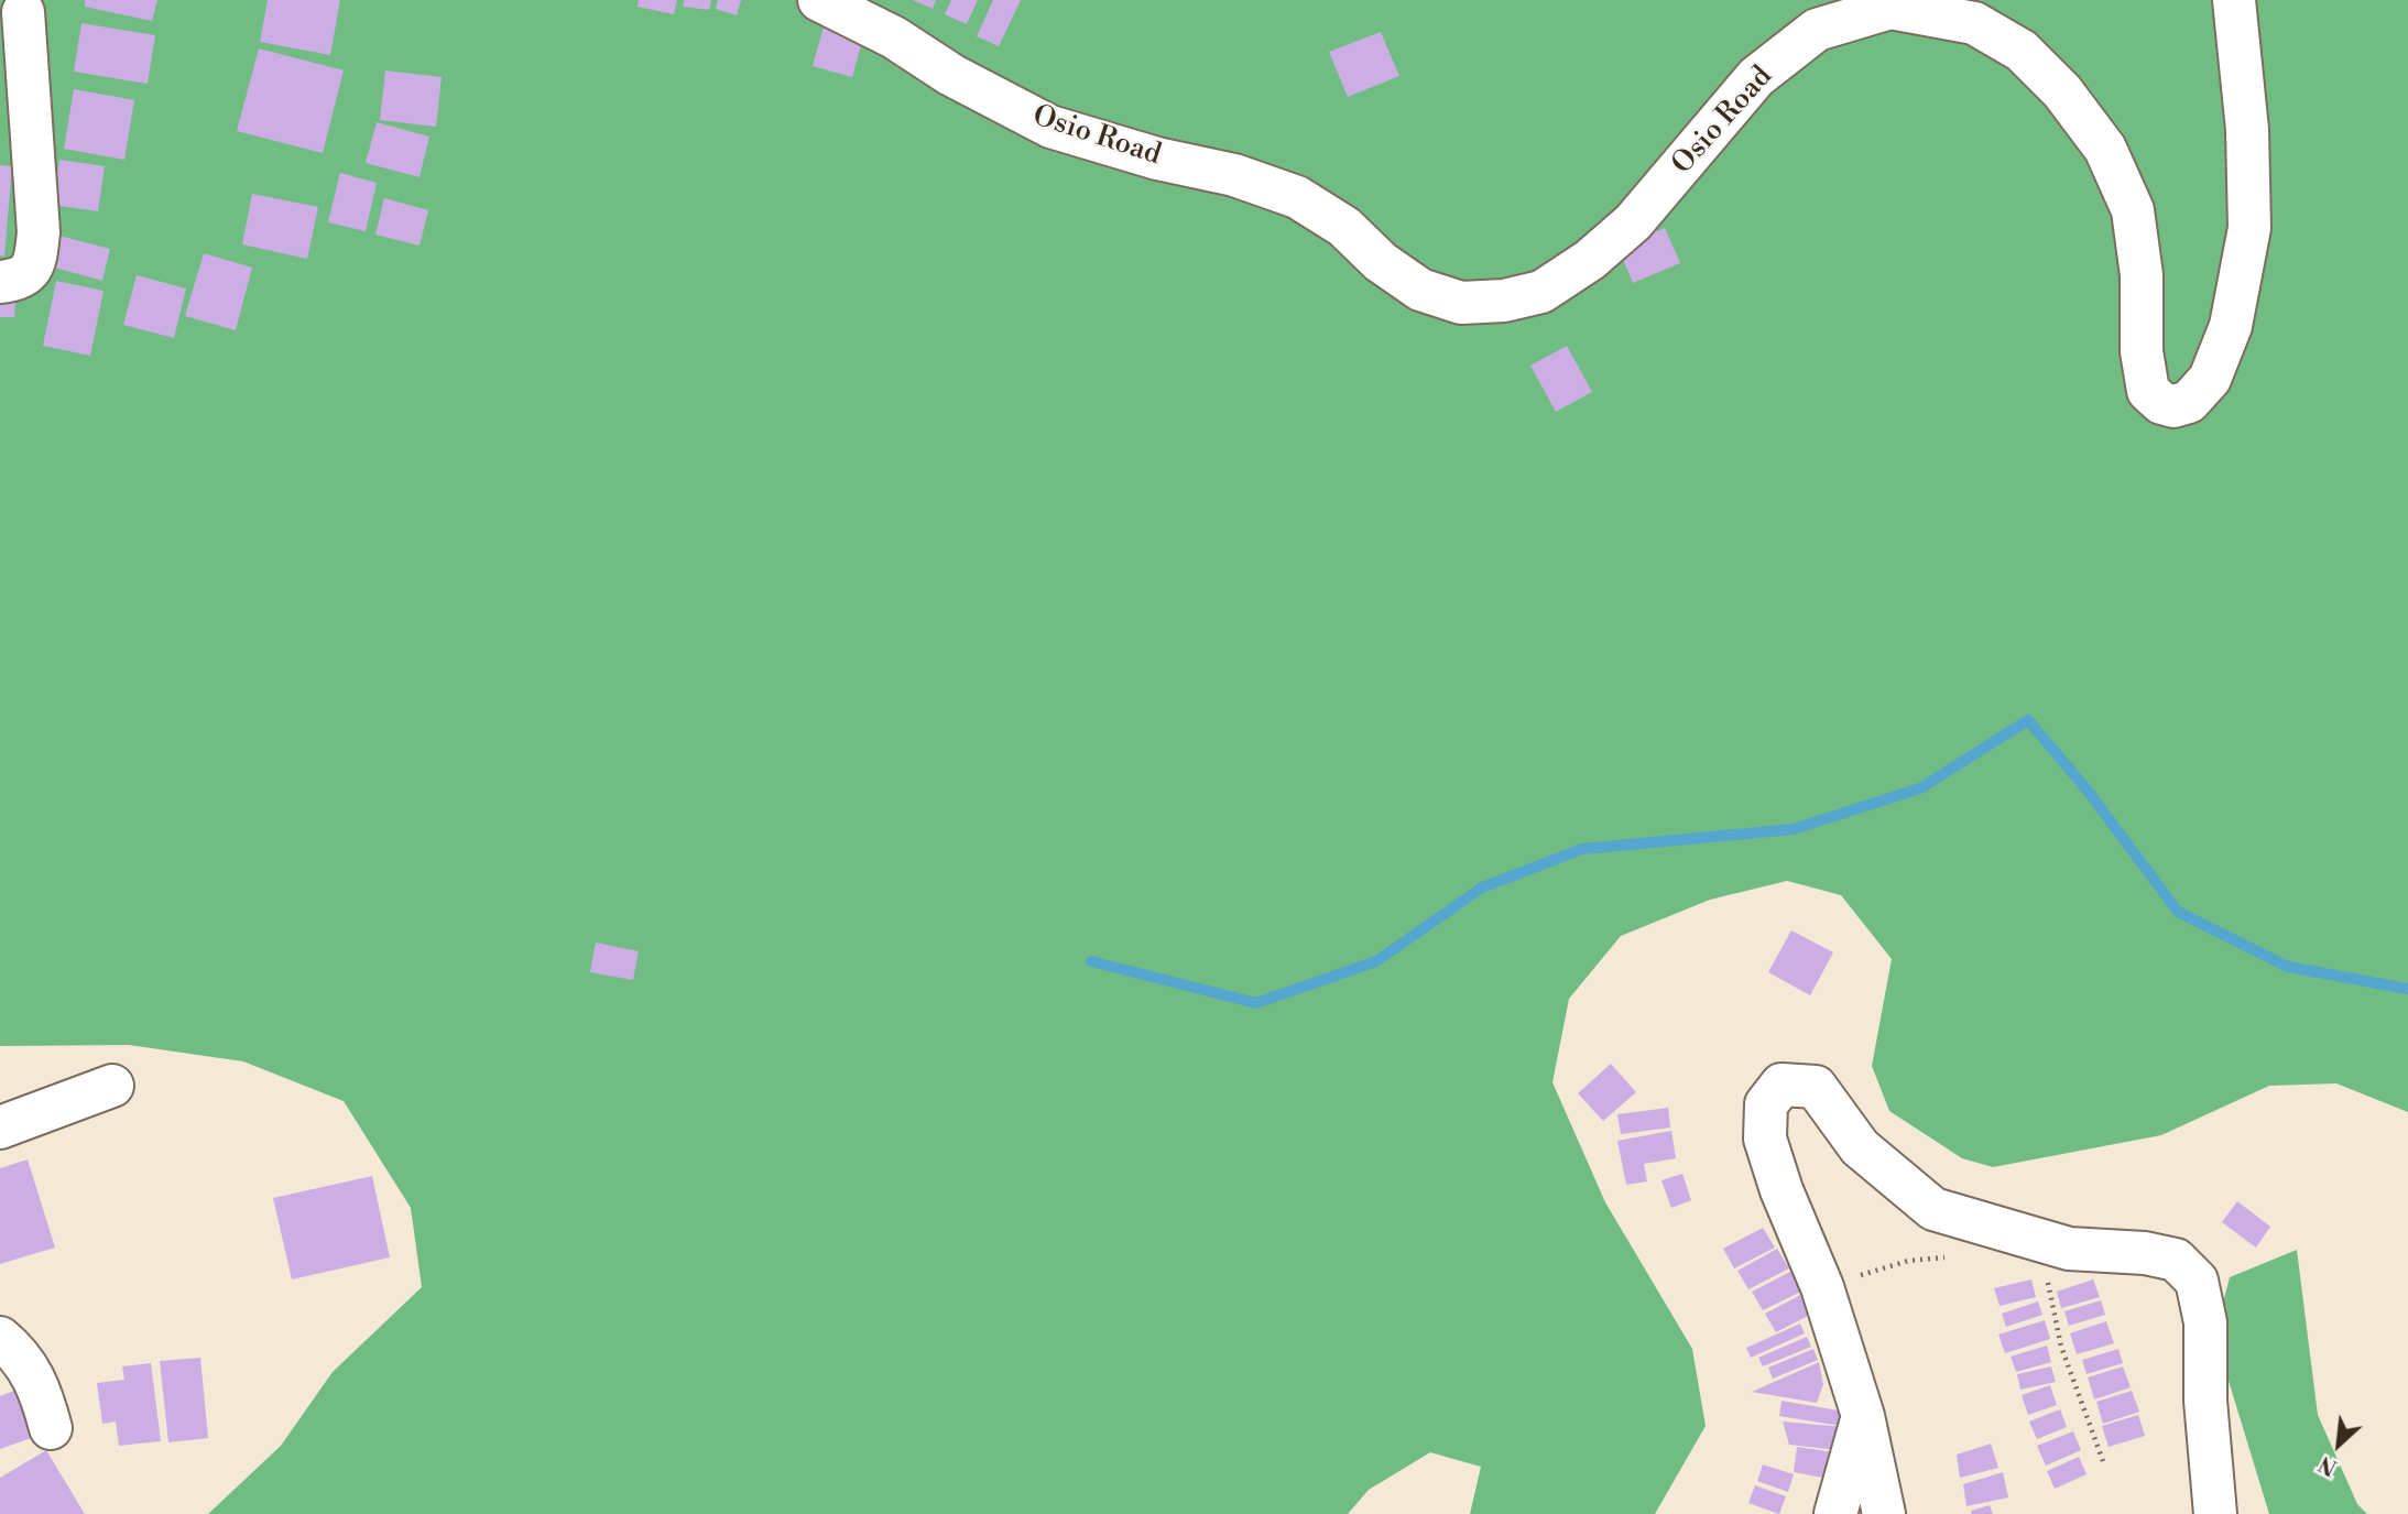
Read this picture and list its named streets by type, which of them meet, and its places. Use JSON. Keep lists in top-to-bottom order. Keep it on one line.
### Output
{"streets":{"street":["Osio Road"]},"north":"bottom left"}
